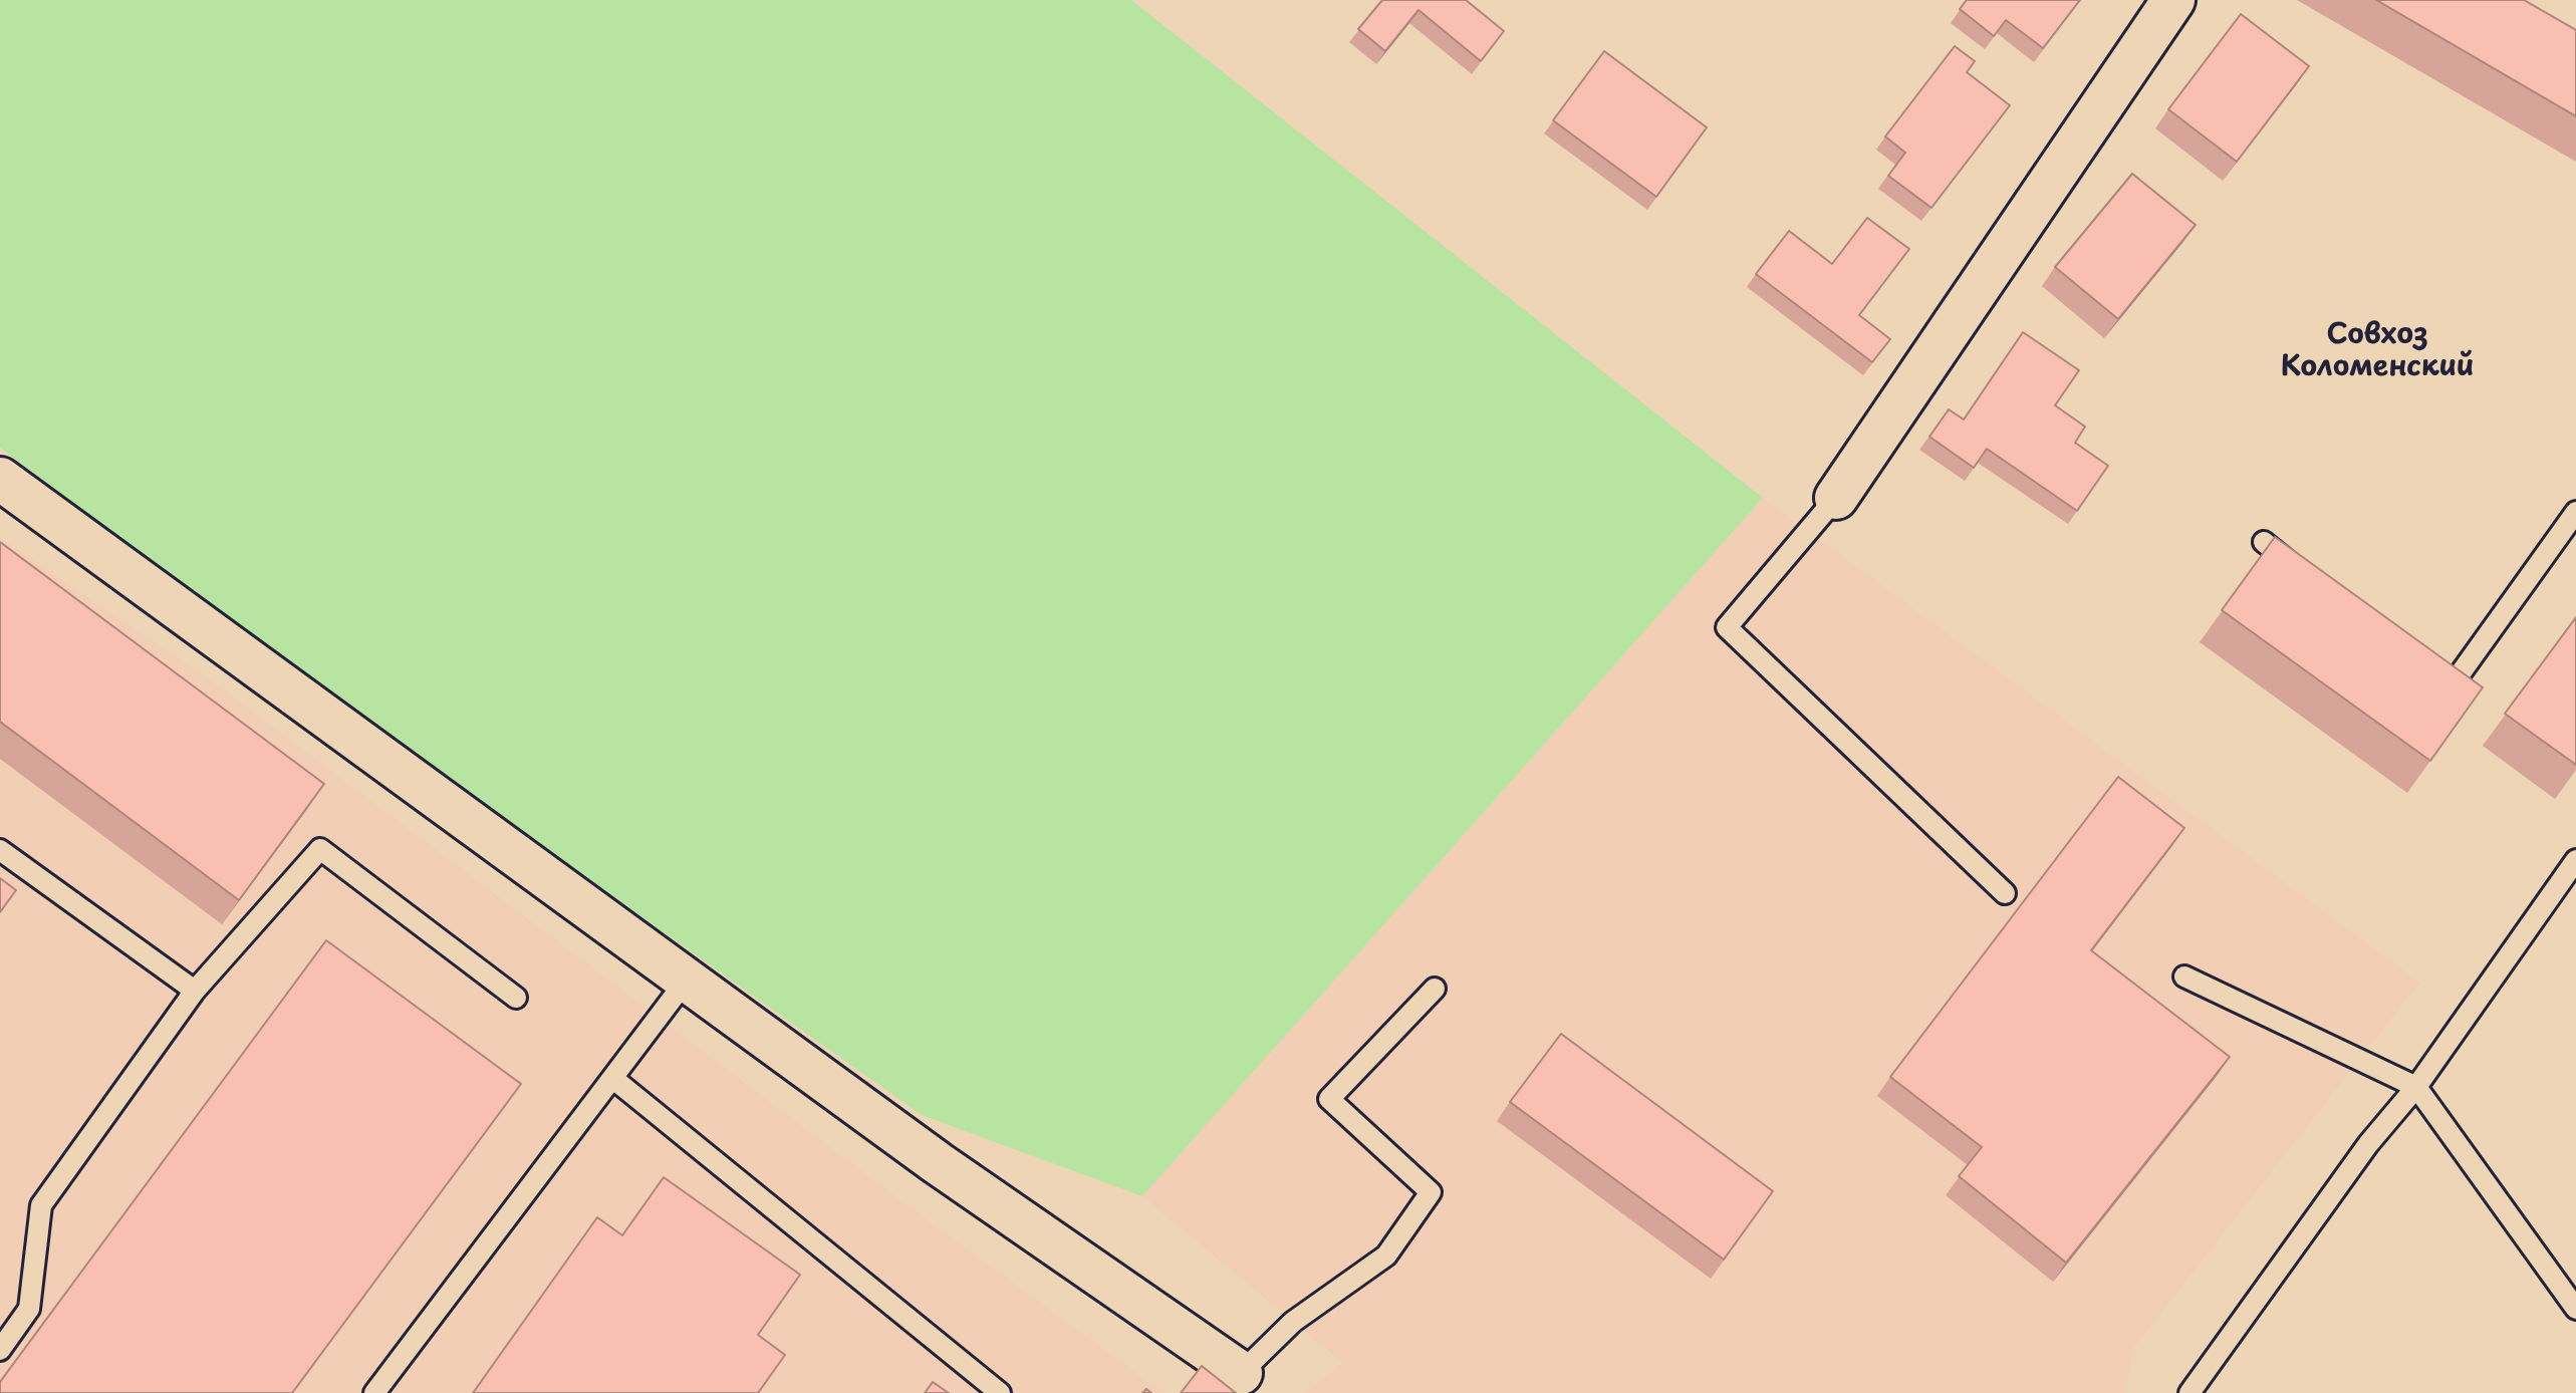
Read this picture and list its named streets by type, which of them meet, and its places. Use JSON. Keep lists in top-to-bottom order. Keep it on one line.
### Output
{"districts":["Совхоз Коломенский"]}
